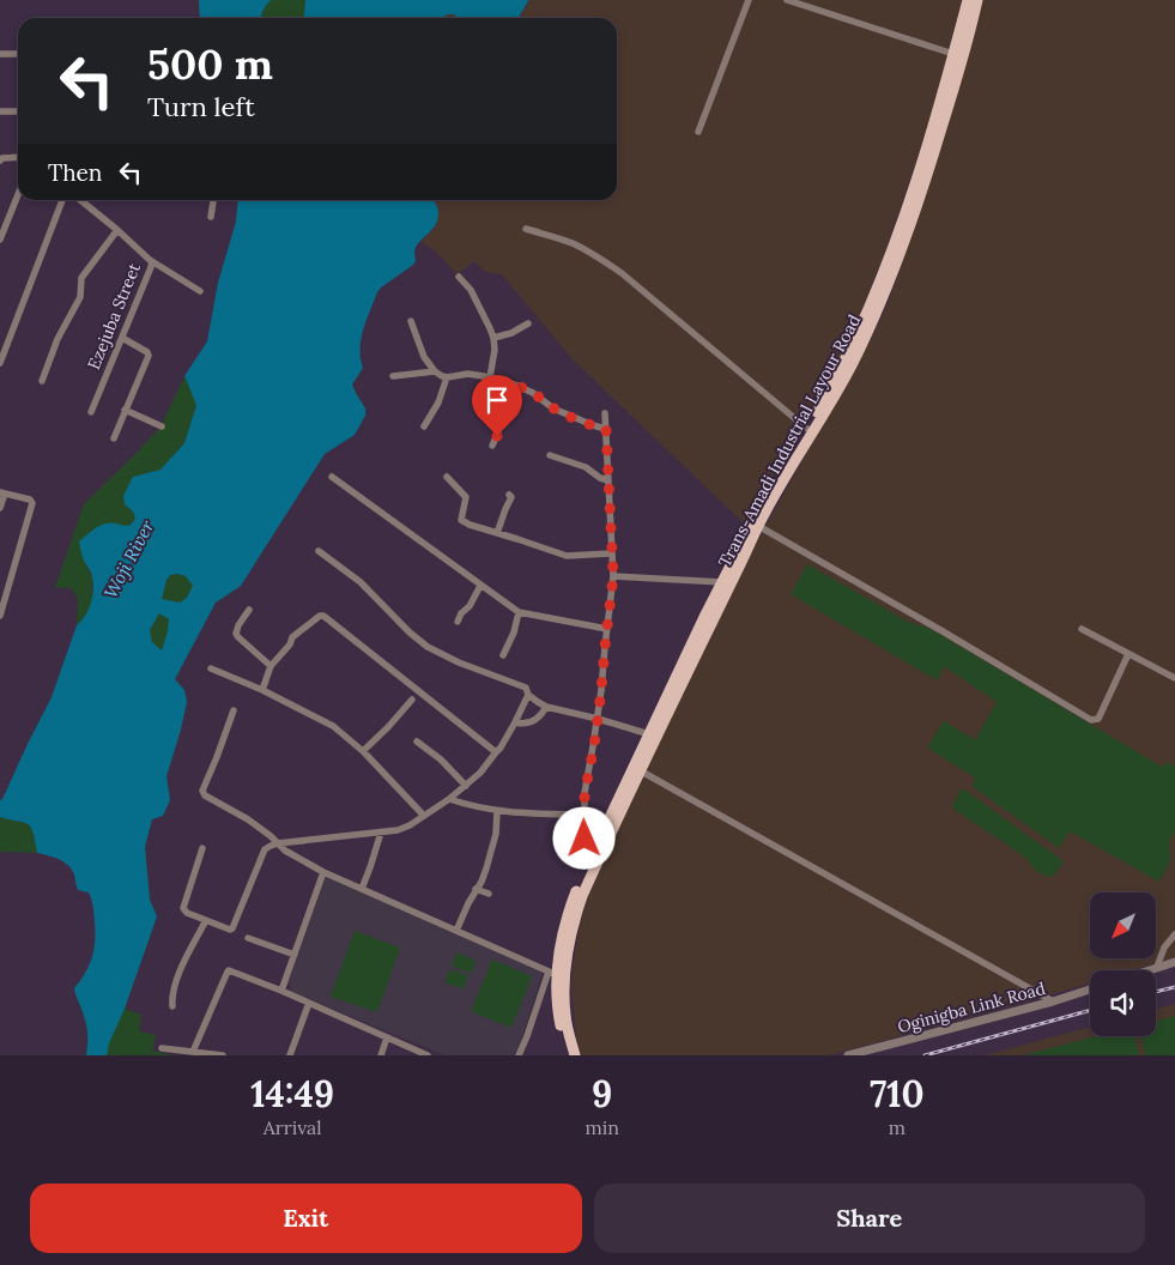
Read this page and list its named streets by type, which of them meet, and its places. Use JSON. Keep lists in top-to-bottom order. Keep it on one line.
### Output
{"streets":{"main road":["Trans-Amadi Industrial Layour Road"],"street":["Ezejuba Street","Oginigba Link Road"]},"water":["Woji River"],"north":"bottom left","page":{"turn":["500 m","Turn left"],"then":"Then","eta":["14:49","Arrival","9","min","710","m"],"buttons":["Exit","Share"]}}
